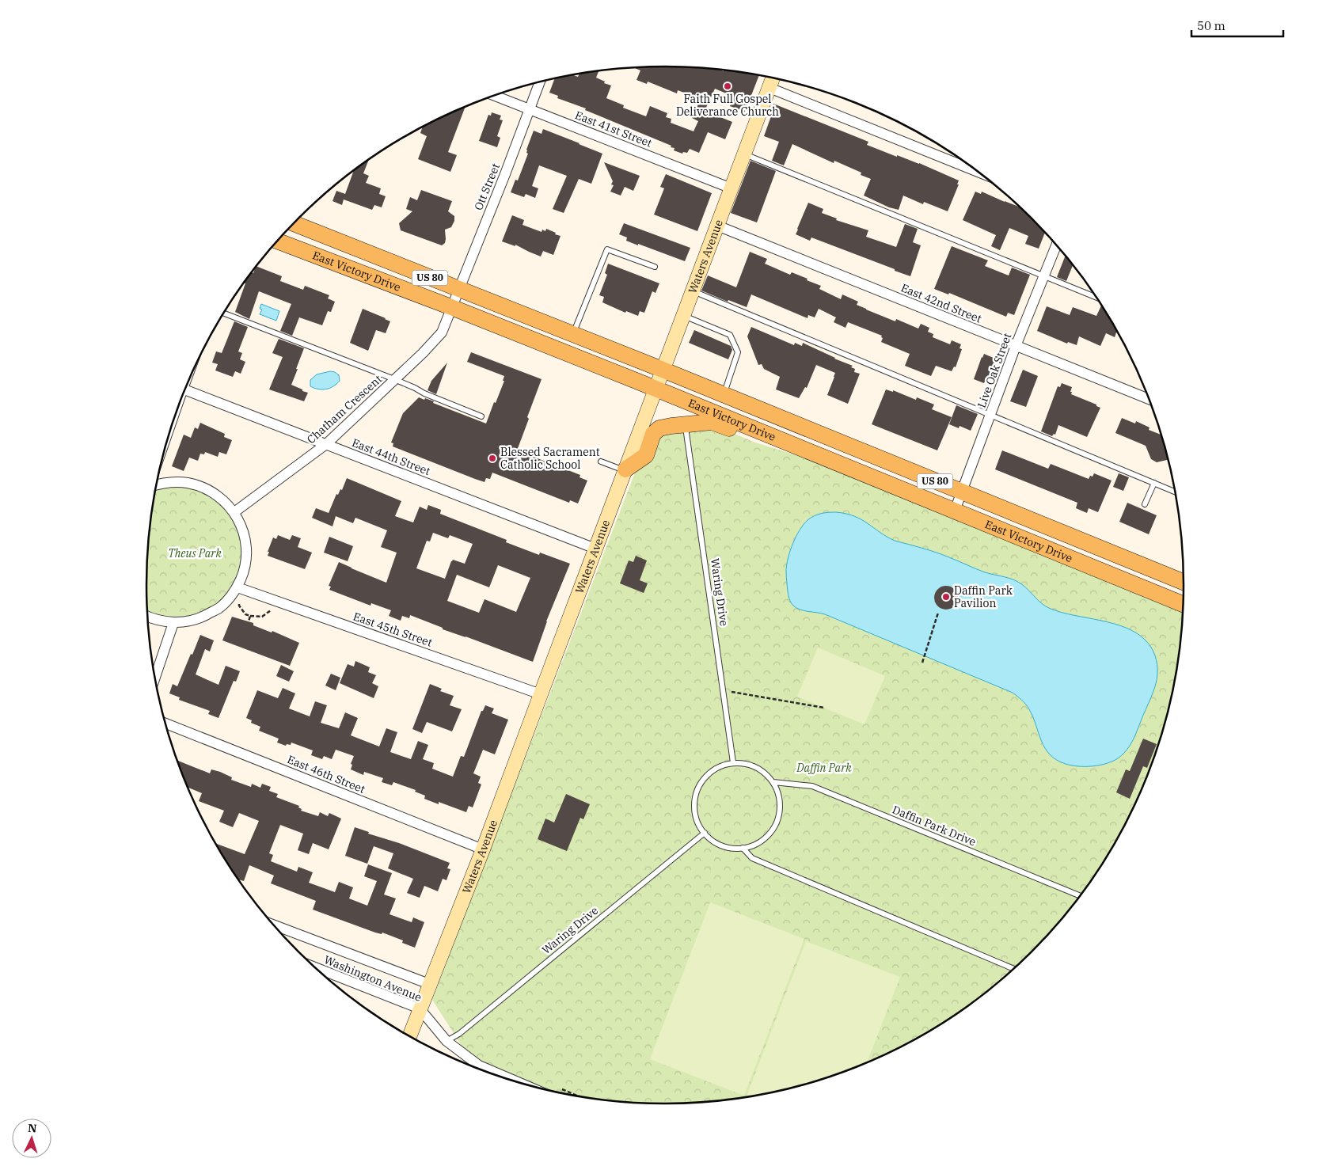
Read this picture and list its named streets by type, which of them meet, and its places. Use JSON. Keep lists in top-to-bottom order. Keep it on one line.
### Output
{"streets":{"main road":["Waters Avenue","East Victory Drive","US 80"],"street":["East 41st Street","Ott Street","East 42nd Street","Live Oak Street","Chatham Crescent","East 44th Street","East 45th Street","East 46th Street","Washington Avenue"],"lane":["Waring Drive","Daffin Park Drive"]},"crossings":[["East 41st Street","Ott Street"],["East 41st Street","Waters Avenue"],["Ott Street","East Victory Drive"],["Ott Street","Chatham Crescent"],["Waters Avenue","East Victory Drive"],["Waters Avenue","East 42nd Street"],["Waters Avenue","East 44th Street"],["Waters Avenue","East 45th Street"],["Waters Avenue","East 46th Street"],["Waters Avenue","Washington Avenue"],["East Victory Drive","Live Oak Street"],["East Victory Drive","Chatham Crescent"],["East 42nd Street","Live Oak Street"],["Chatham Crescent","East 44th Street"],["Waring Drive","Daffin Park Drive"],["Waring Drive","Washington Avenue"]],"parks":["Theus Park","Daffin Park"],"places":["Faith Full Gospel Deliverance Church","Blessed Sacrament Catholic School","Daffin Park Pavilion"],"scale_bar":"50 m","north":"top"}
